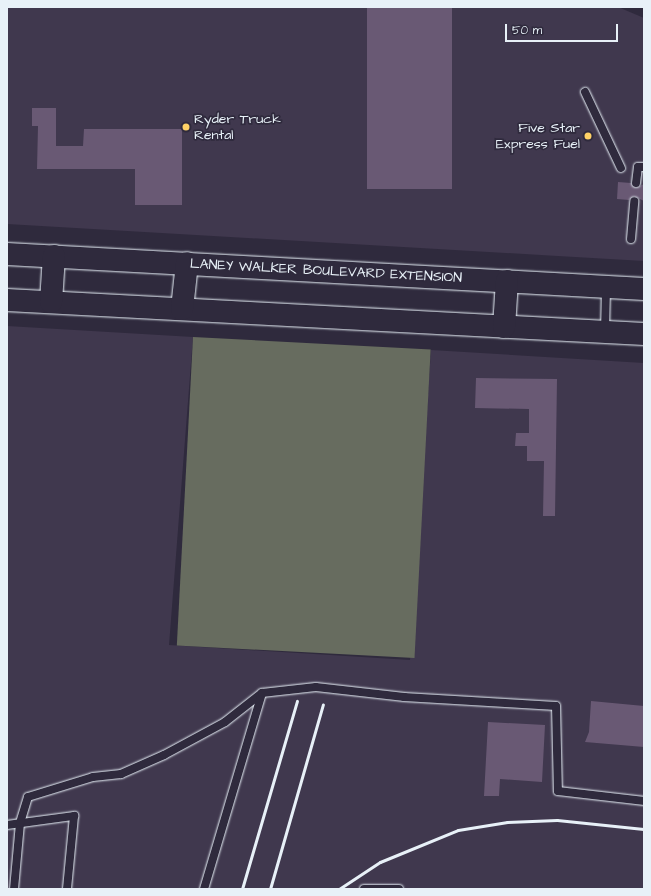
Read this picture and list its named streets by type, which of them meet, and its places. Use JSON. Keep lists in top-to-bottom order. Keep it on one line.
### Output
{"streets":{"main road":["LANEY WALKER BOULEVARD EXTENSION"]},"places":["Ryder Truck Rental","Five Star Express Fuel"],"scale_bar":"50 m"}
